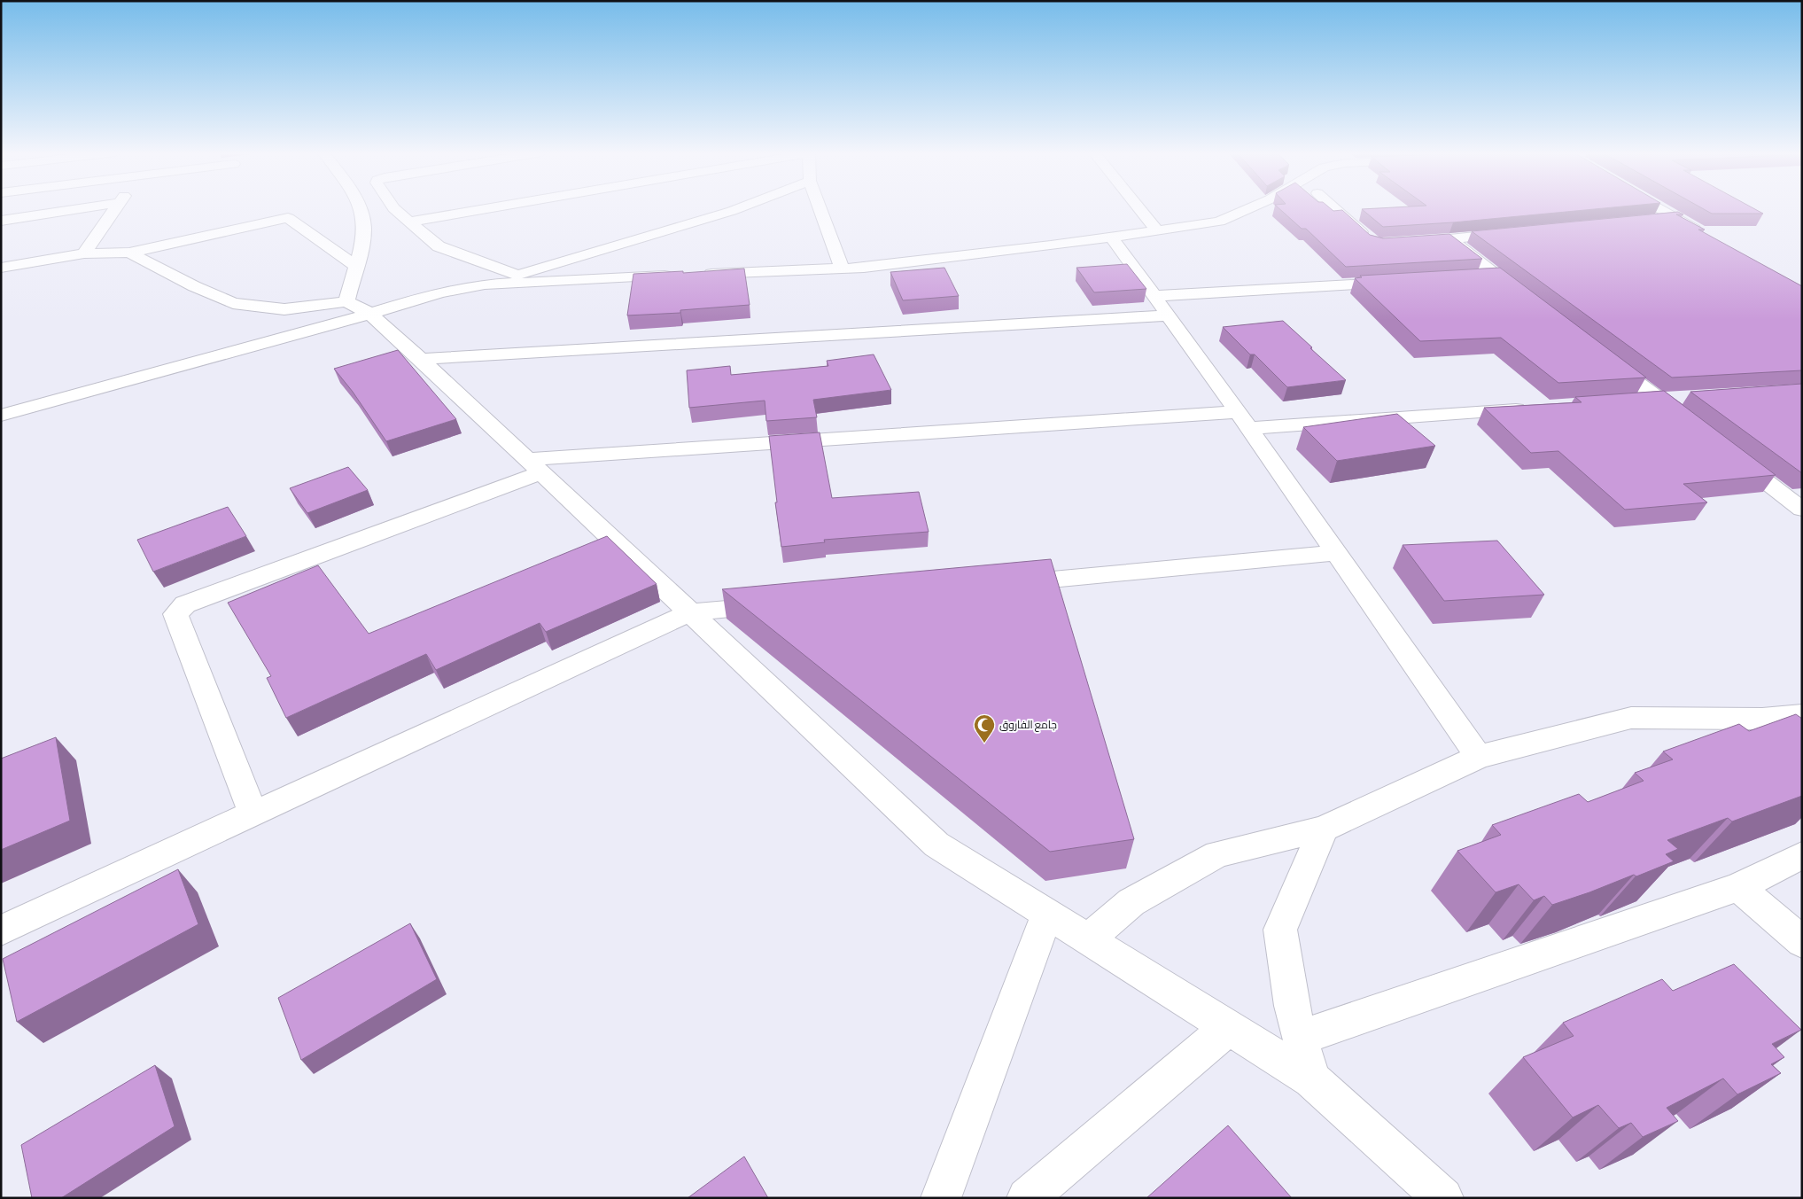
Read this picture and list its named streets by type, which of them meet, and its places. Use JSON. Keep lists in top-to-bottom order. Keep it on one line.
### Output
{"places":{"mosque":["جامع الفاروق"]}}
